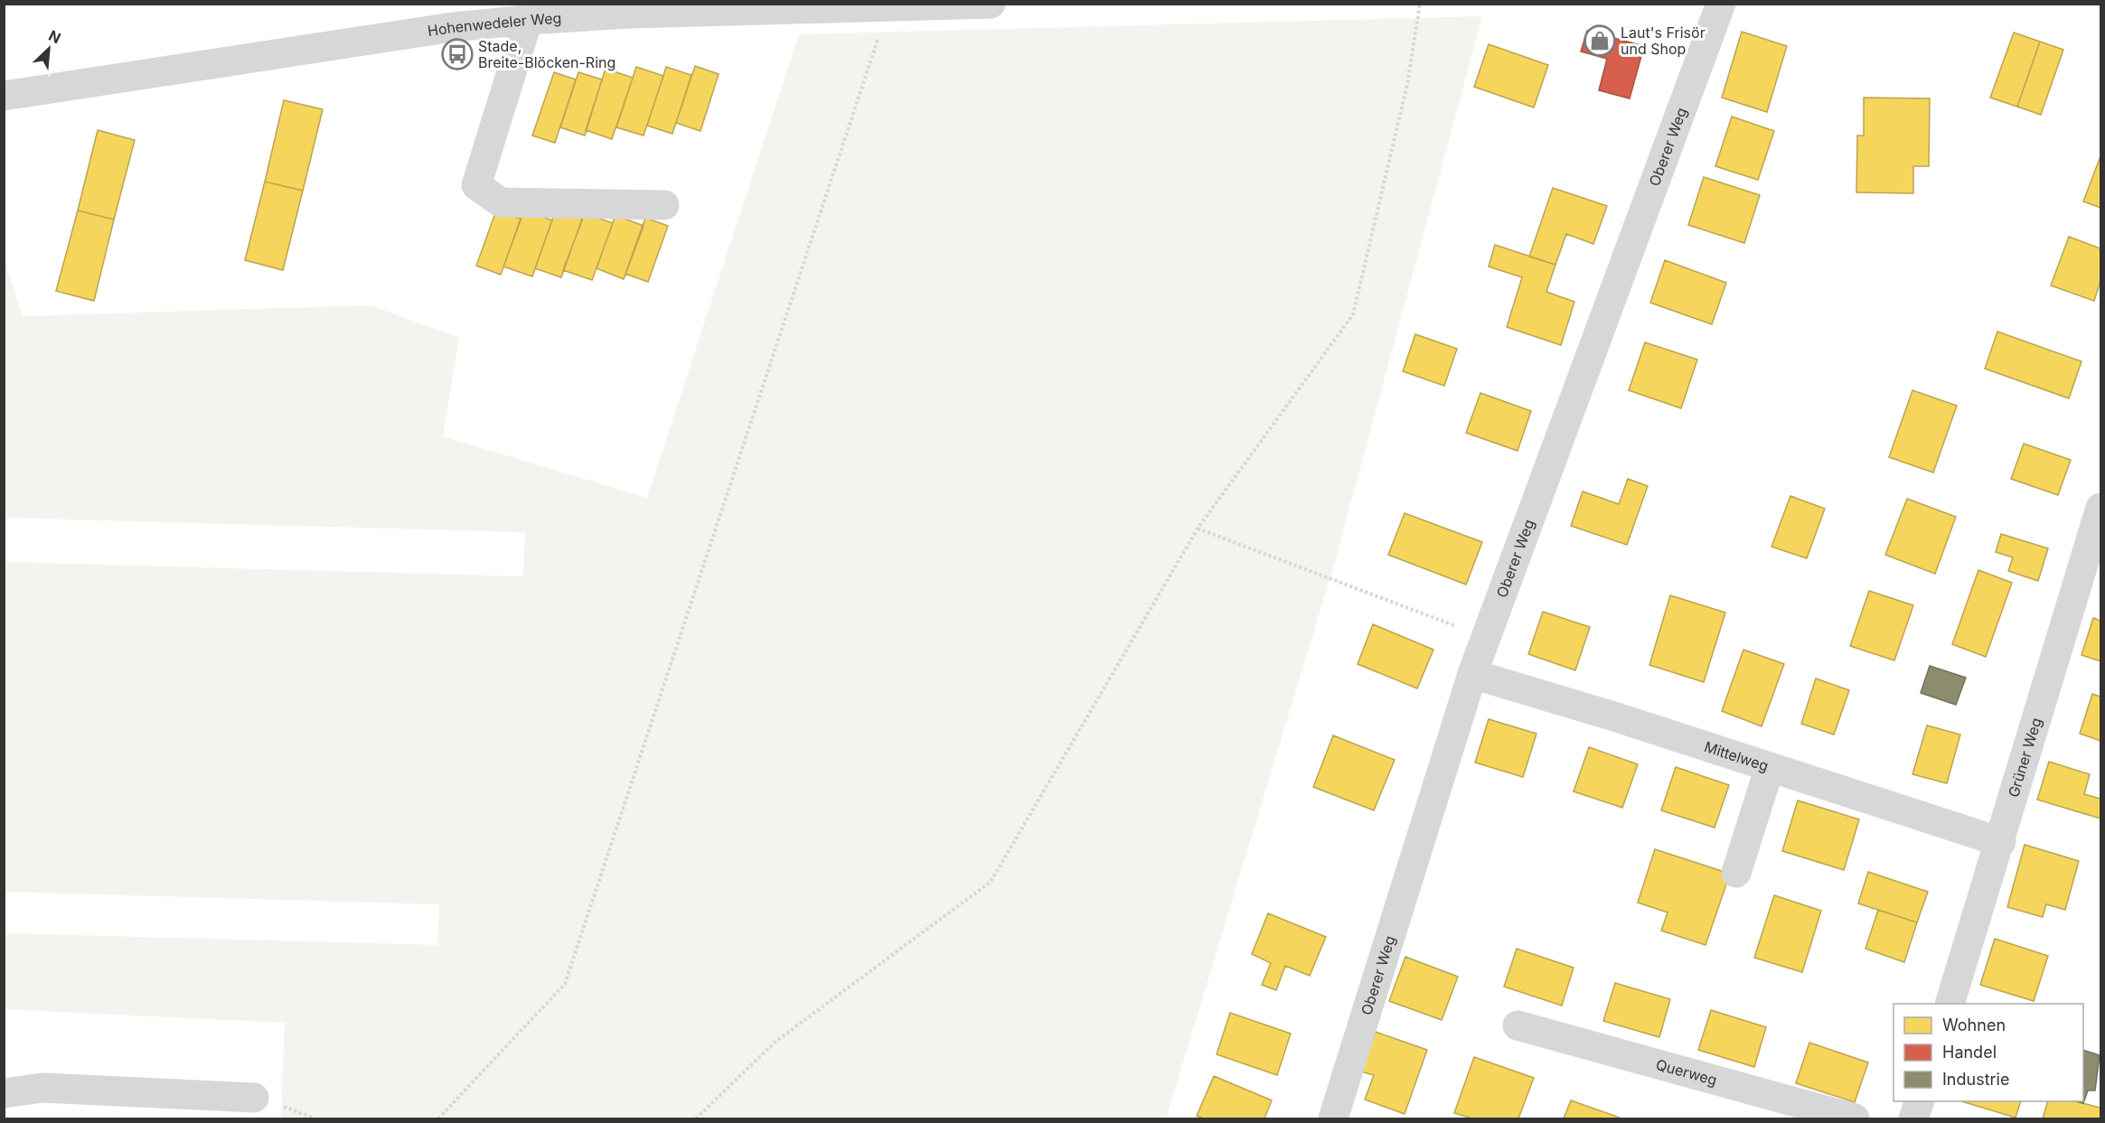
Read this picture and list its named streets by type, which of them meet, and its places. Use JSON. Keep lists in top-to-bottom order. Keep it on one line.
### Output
{"streets":{"street":["Hohenwedeler Weg","Oberer Weg","Mittelweg","Grüner Weg","Querweg"]},"crossings":[["Oberer Weg","Mittelweg"],["Mittelweg","Grüner Weg"]],"places":{"shop":["Laut's Frisör und Shop"],"bus stop":["Stade, Breite-Blöcken-Ring"]},"legend":["Wohnen","Handel","Industrie"],"north":"top right"}
